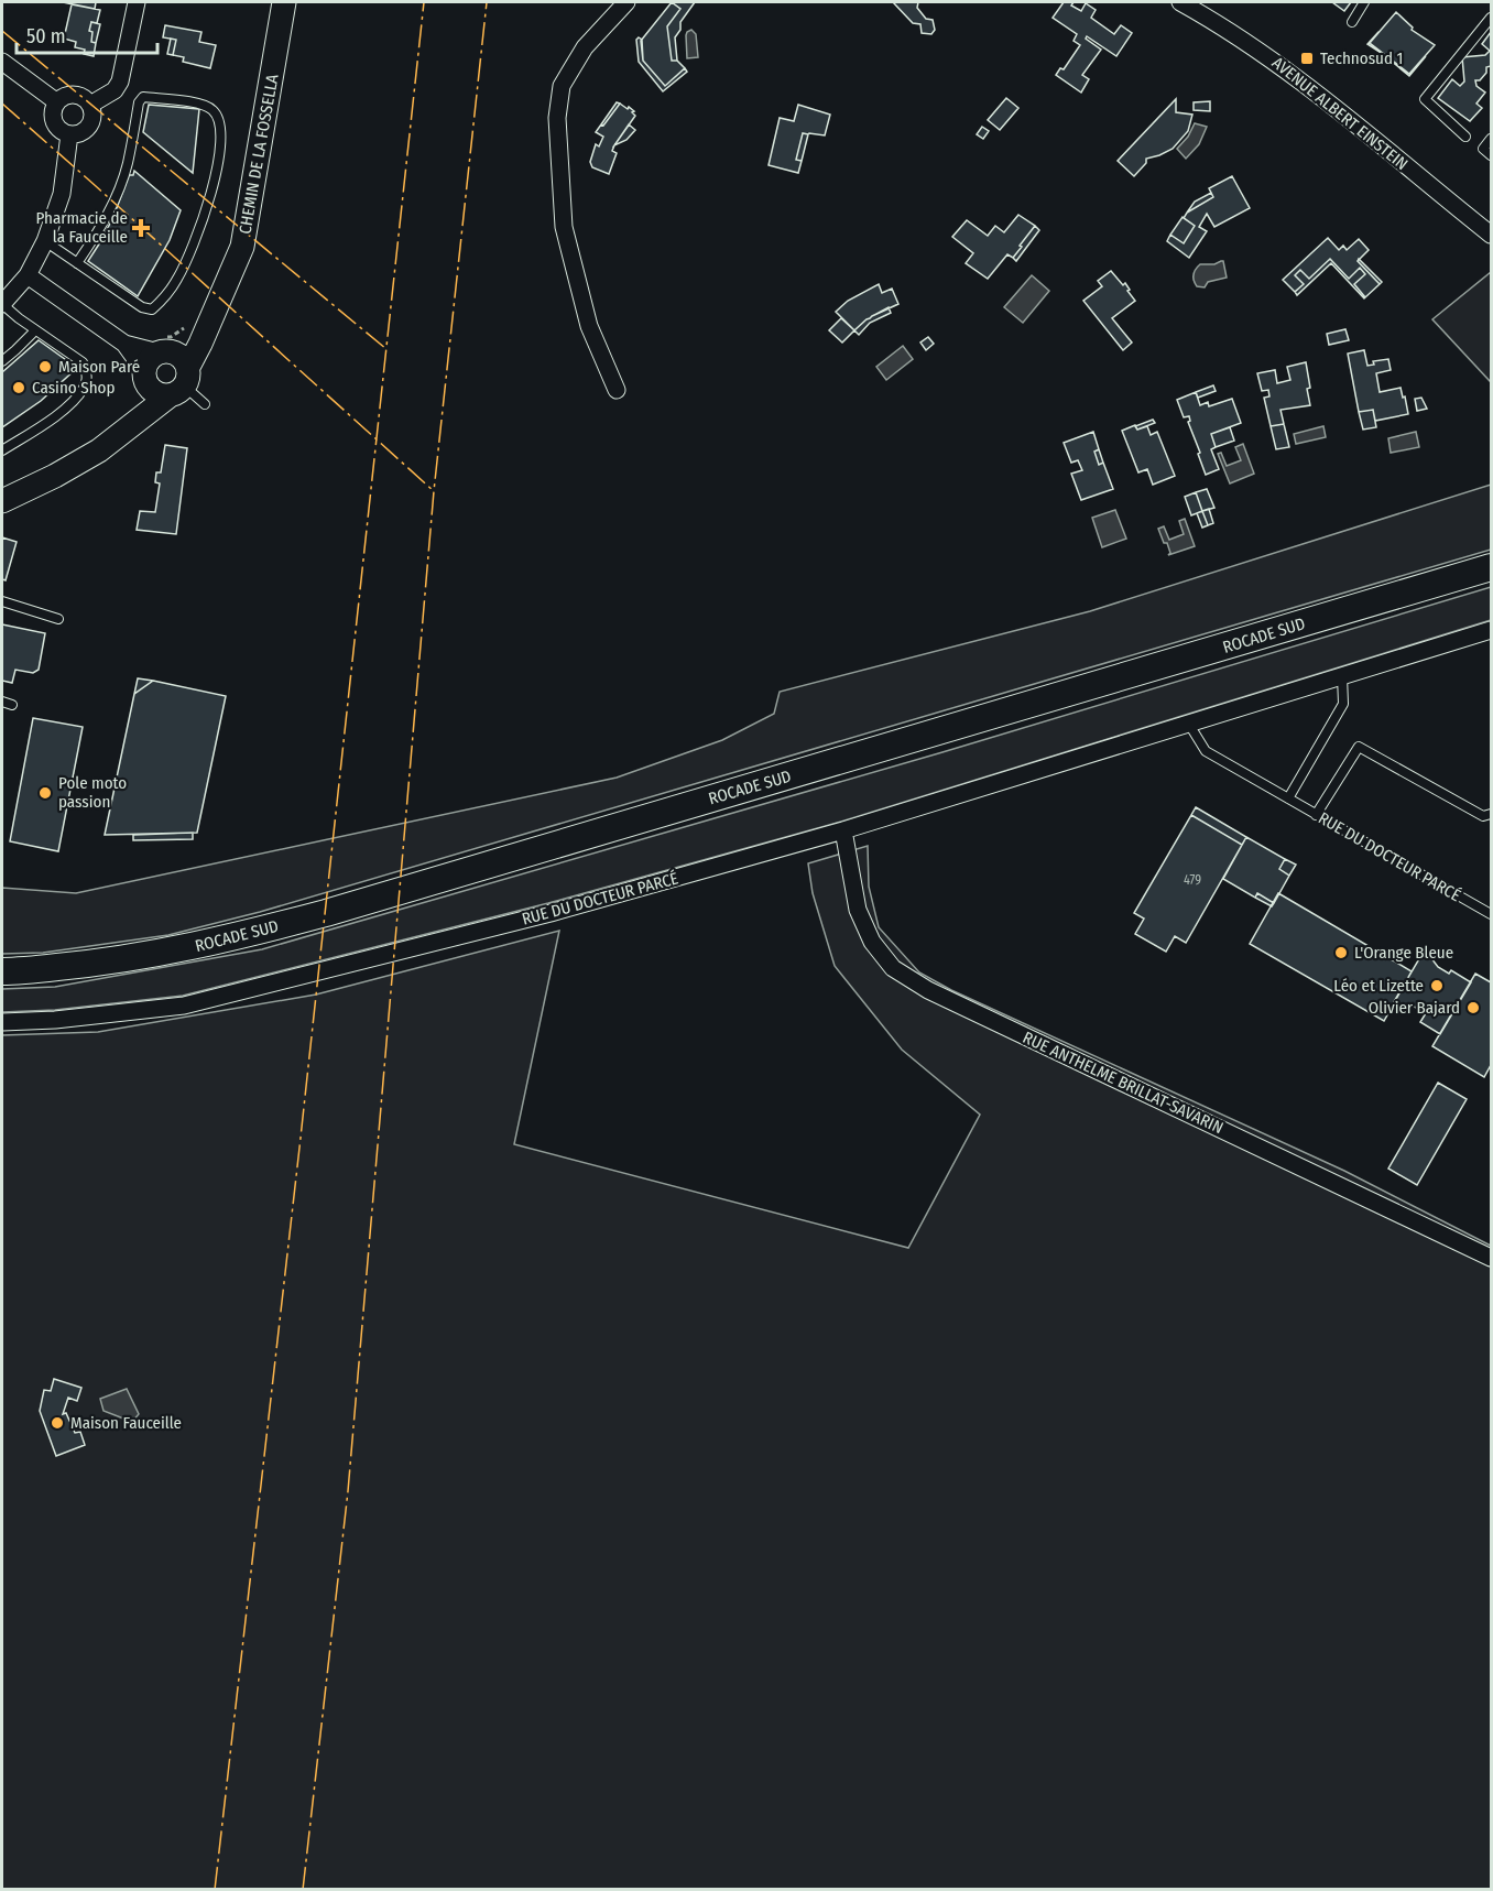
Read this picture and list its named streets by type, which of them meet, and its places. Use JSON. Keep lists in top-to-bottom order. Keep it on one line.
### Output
{"streets":{"main road":["ROCADE SUD"],"street":["AVENUE ALBERT EINSTEIN","CHEMIN DE LA FOSSELLA","RUE DU DOCTEUR PARCÉ","RUE ANTHELME BRILLAT-SAVARIN"]},"crossings":[["RUE DU DOCTEUR PARCÉ","RUE ANTHELME BRILLAT-SAVARIN"]],"places":{"transit":["Technosud 1"],"health":["Pharmacie de la Fauceille"],"other":["Maison Paré","Casino Shop","Pole moto passion","L'Orange Bleue","Léo et Lizette","Olivier Bajard","Maison Fauceille"]},"house_numbers":["479"],"scale_bar":"50 m"}
